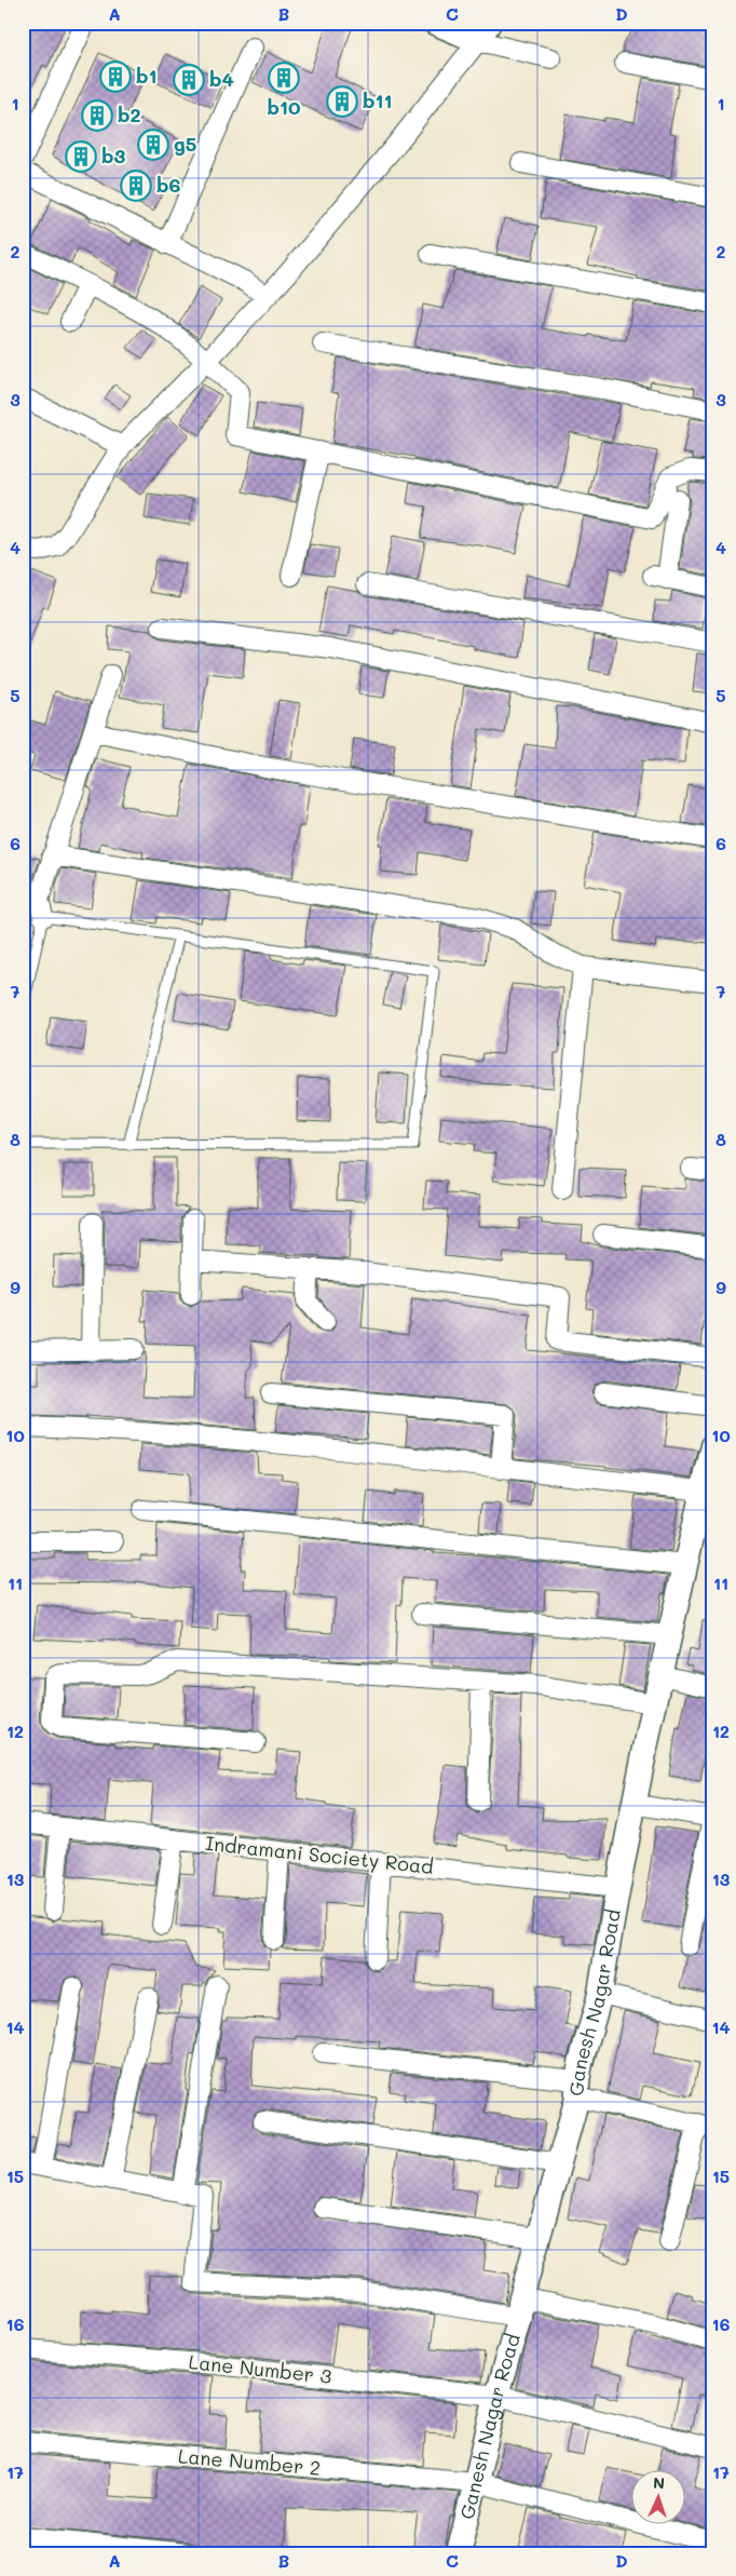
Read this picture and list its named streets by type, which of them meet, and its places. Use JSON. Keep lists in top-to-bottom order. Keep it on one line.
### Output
{"streets":{"street":["Indramani Society Road","Ganesh Nagar Road","Lane Number 3","Lane Number 2"]},"crossings":[["Indramani Society Road","Ganesh Nagar Road"],["Ganesh Nagar Road","Lane Number 3"],["Ganesh Nagar Road","Lane Number 2"]],"places":{"building":["b1","b10","b4","b11","b2","g5","b3","b6"]},"north":"top","grid":{"columns":["A","B","C","D"],"rows":["1","2","3","4","5","6","7","8","9","10","11","12","13","14","15","16","17"]}}
